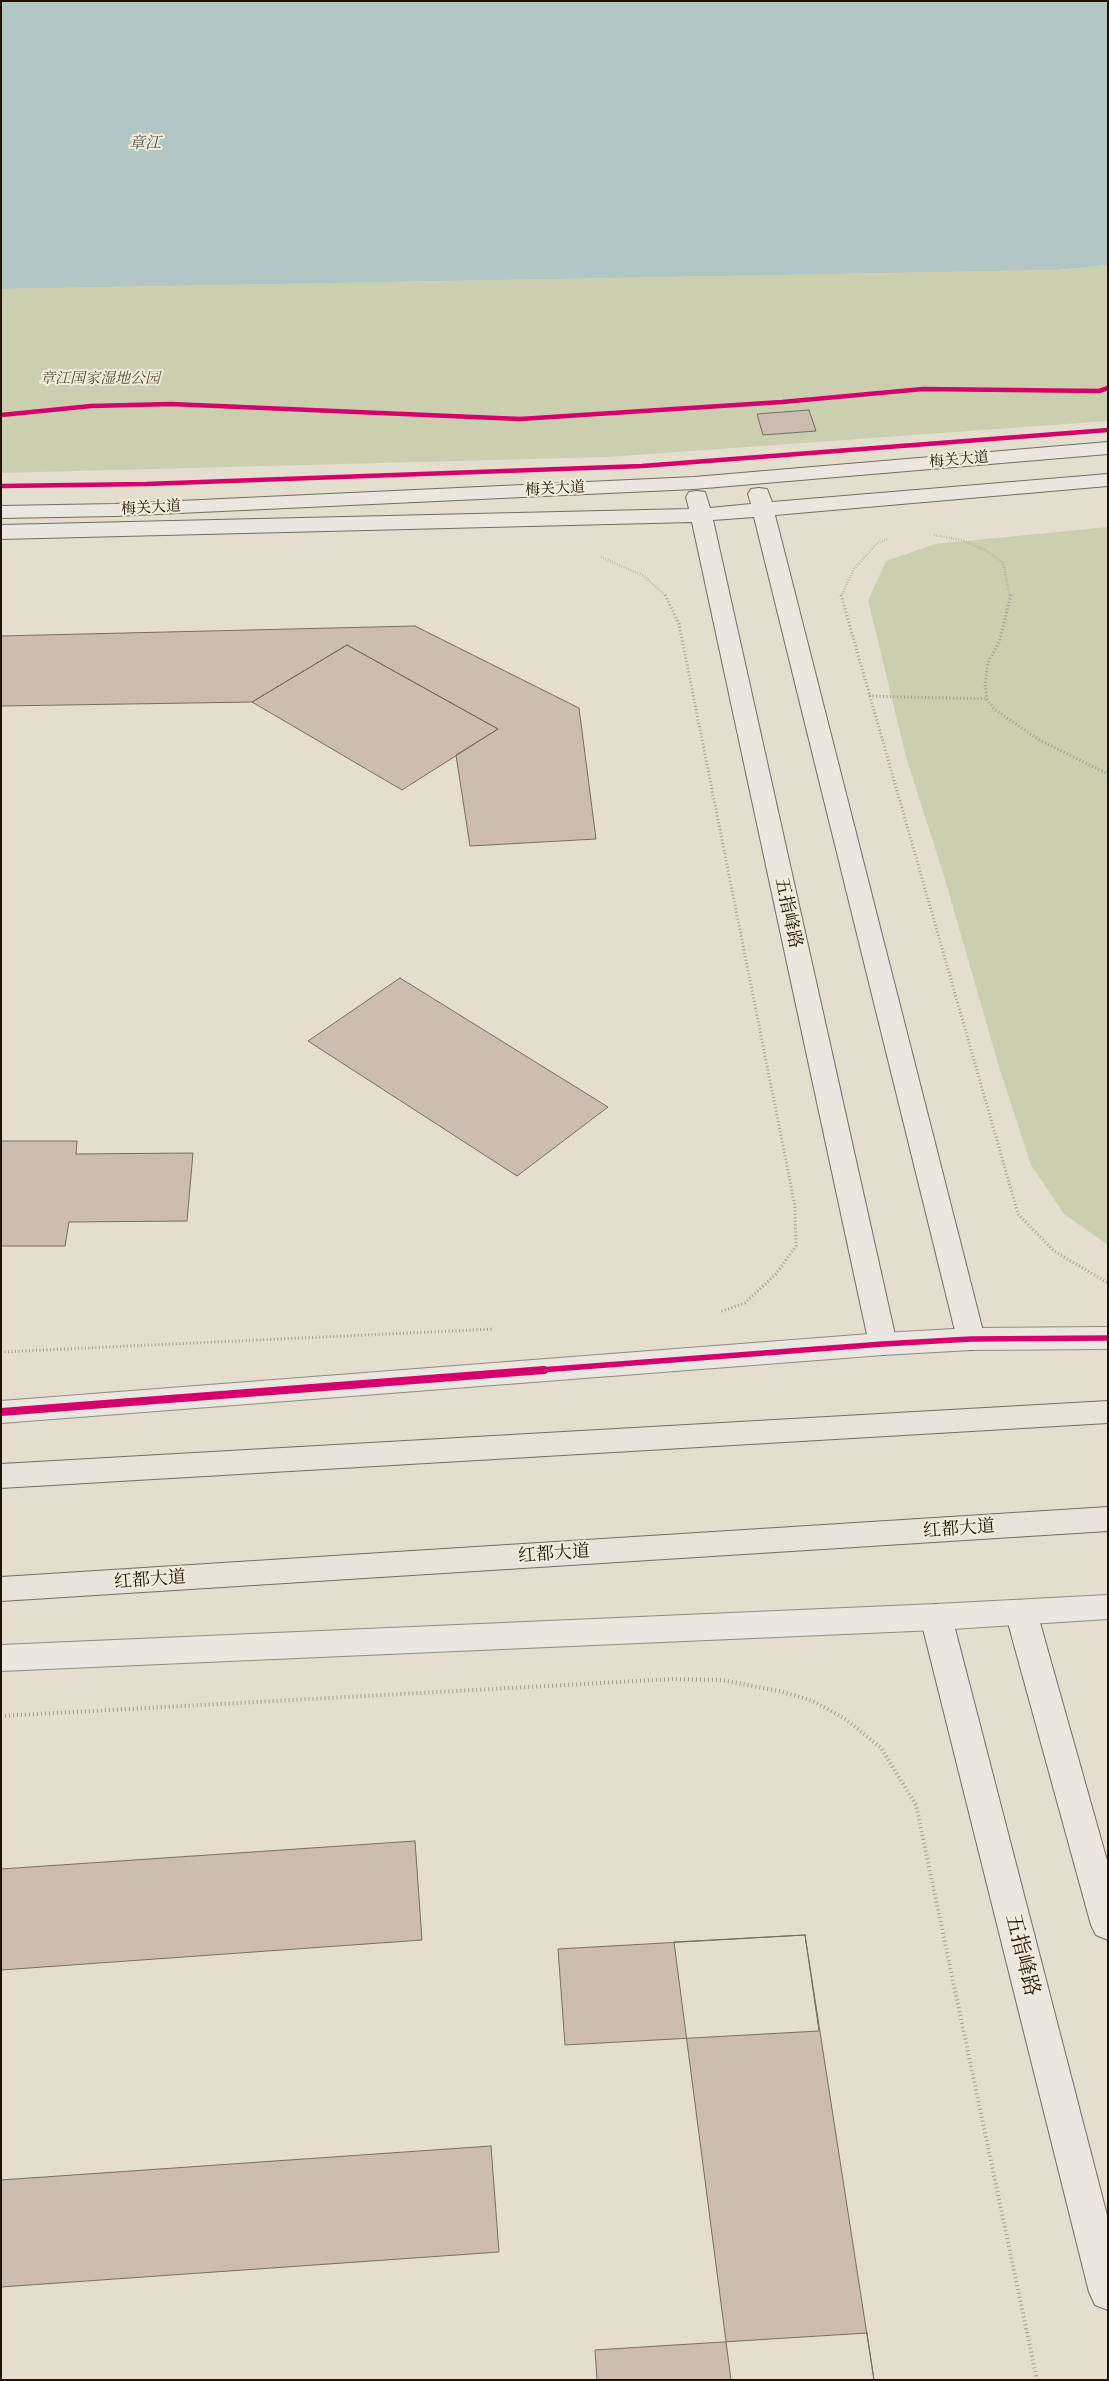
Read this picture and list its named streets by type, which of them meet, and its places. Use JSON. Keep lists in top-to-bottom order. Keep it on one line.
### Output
{"streets":{"main road":["梅关大道","五指峰路","红都大道"]},"crossings":[["梅关大道","五指峰路"]],"water":["章江"],"parks":["章江国家湿地公园"]}
